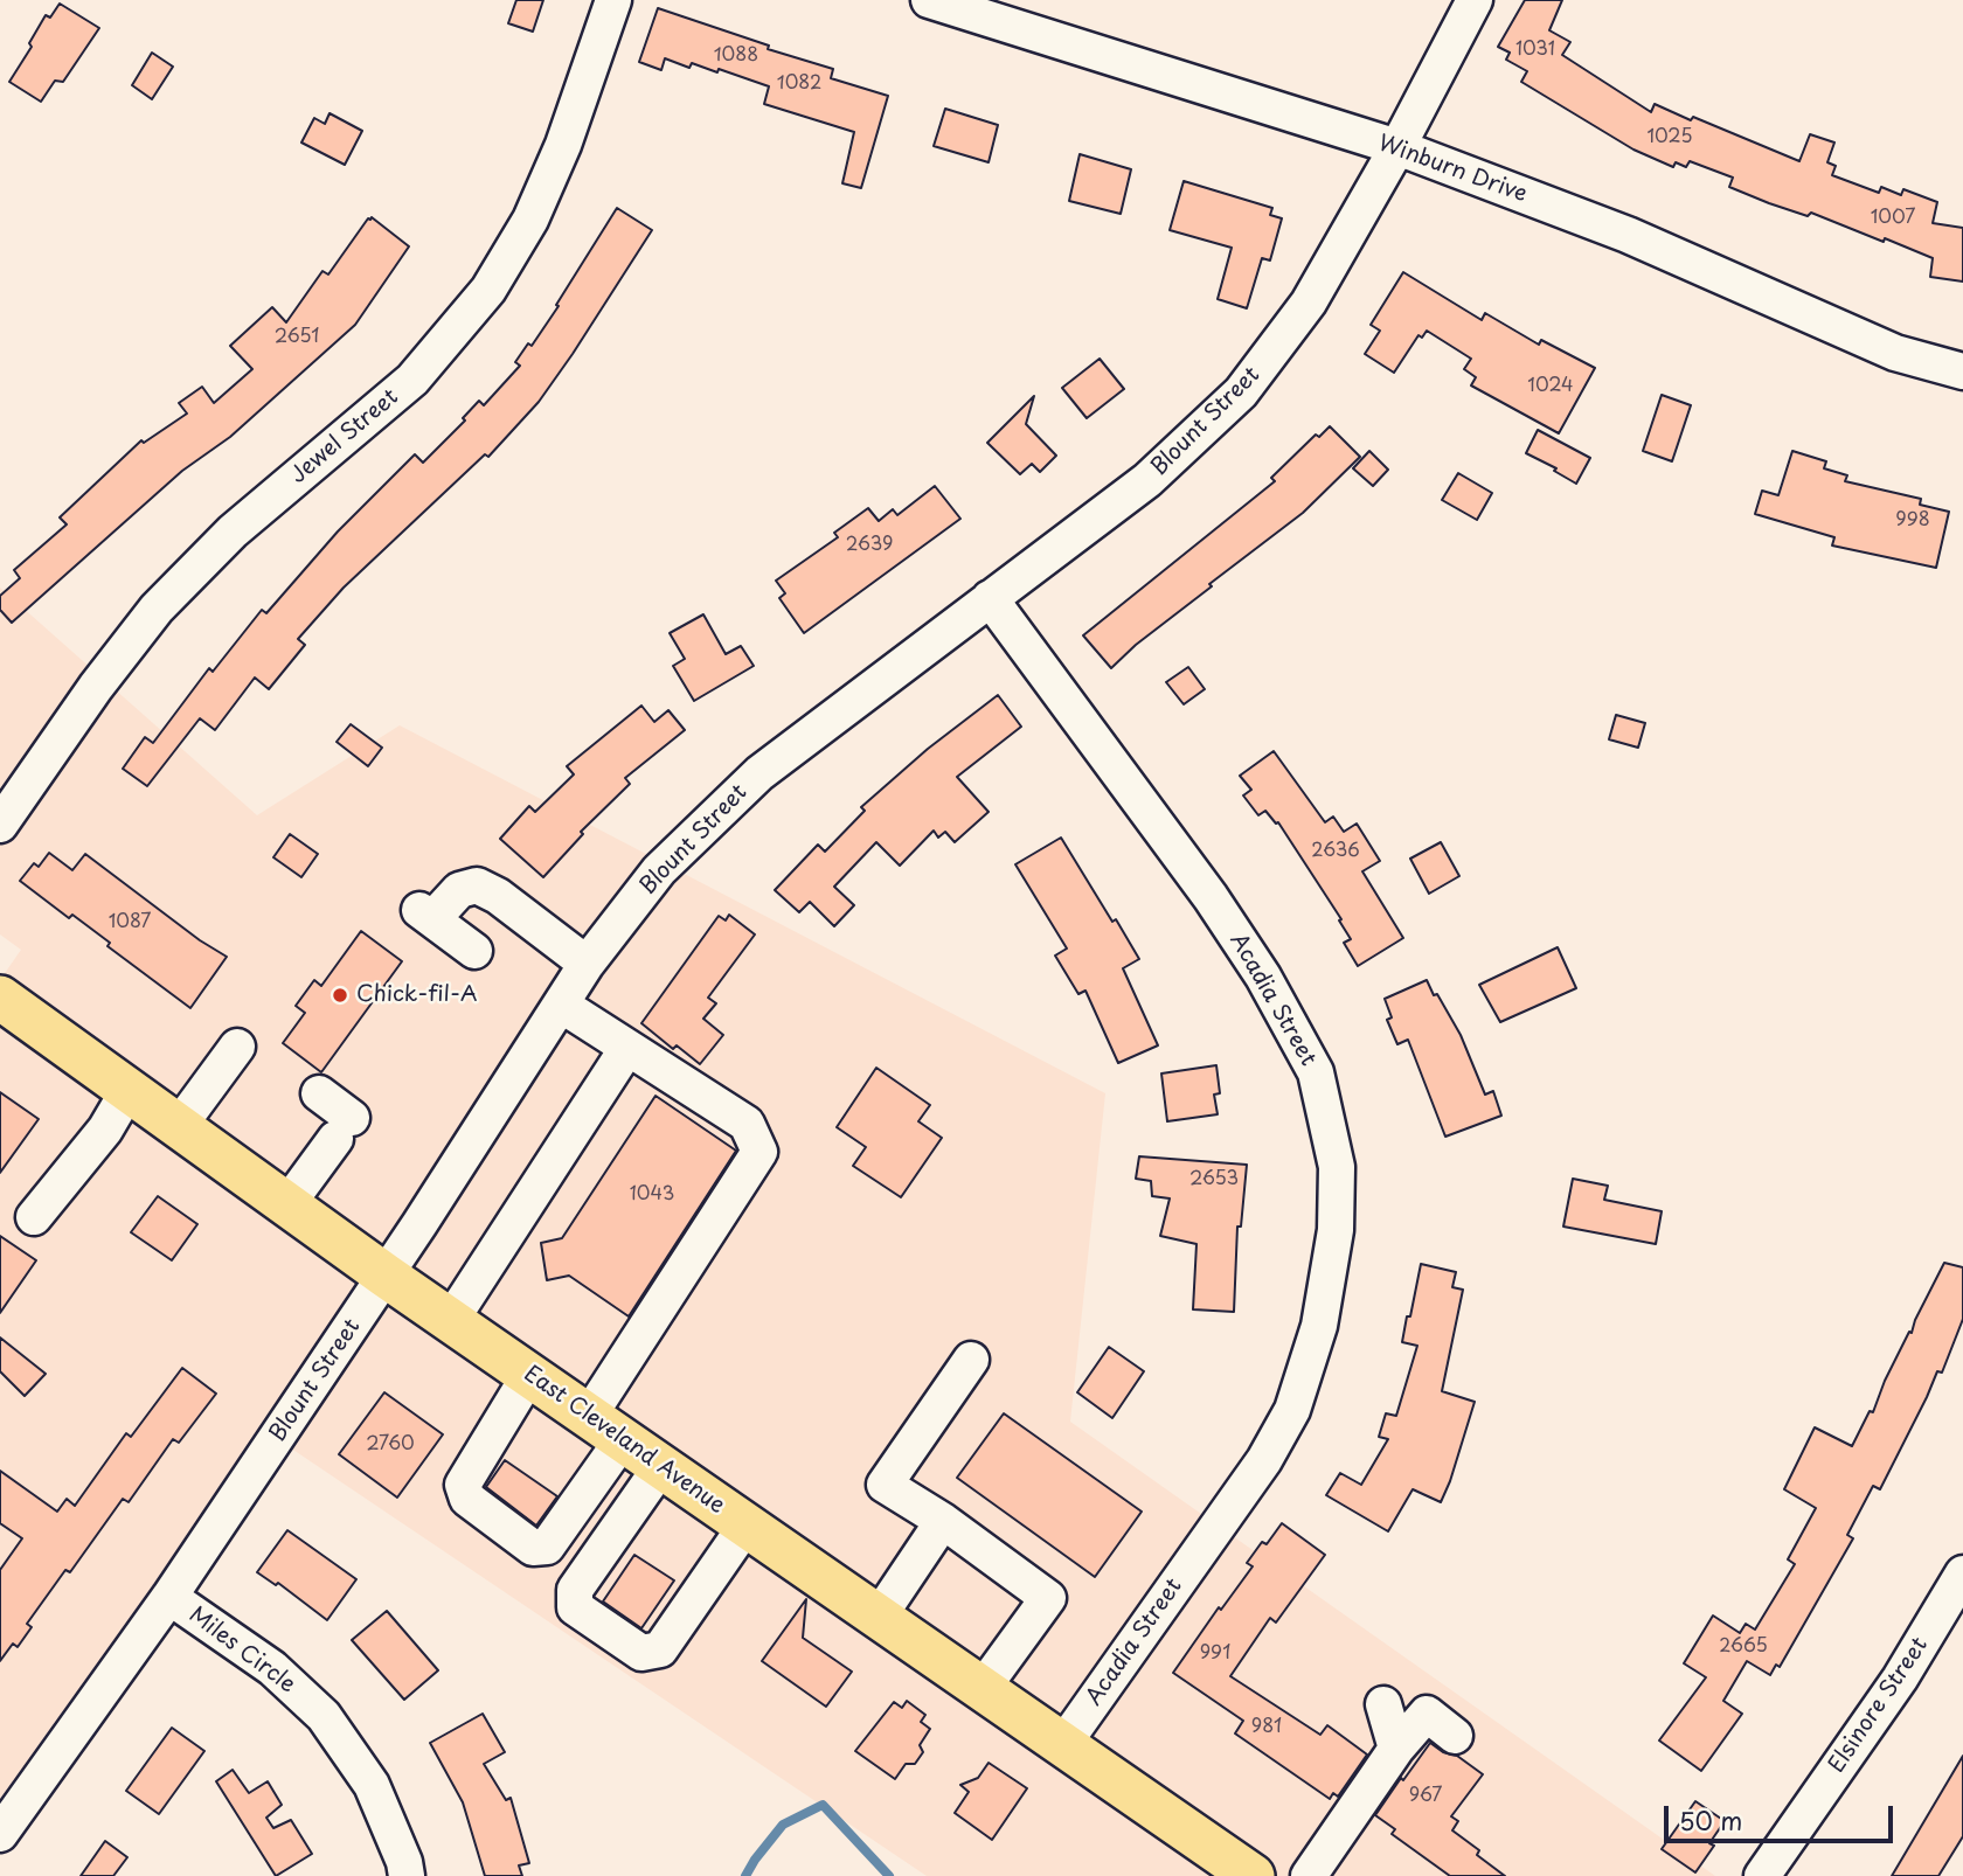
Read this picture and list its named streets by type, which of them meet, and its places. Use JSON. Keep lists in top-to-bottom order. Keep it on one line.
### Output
{"streets":{"main road":["East Cleveland Avenue"],"street":["Winburn Drive","Blount Street","Jewel Street","Acadia Street","Miles Circle","Elsinore Street"]},"crossings":[["Winburn Drive","Blount Street"],["Blount Street","Acadia Street"],["Blount Street","East Cleveland Avenue"],["Blount Street","Miles Circle"],["Acadia Street","East Cleveland Avenue"]],"places":["Chick-fil-A"],"house_numbers":["1031","1088","1082","1025","1007","2651","1024","998","2639","2636","1087","2653","1043","2760","2665","991","981","967"],"scale_bar":"50 m"}
